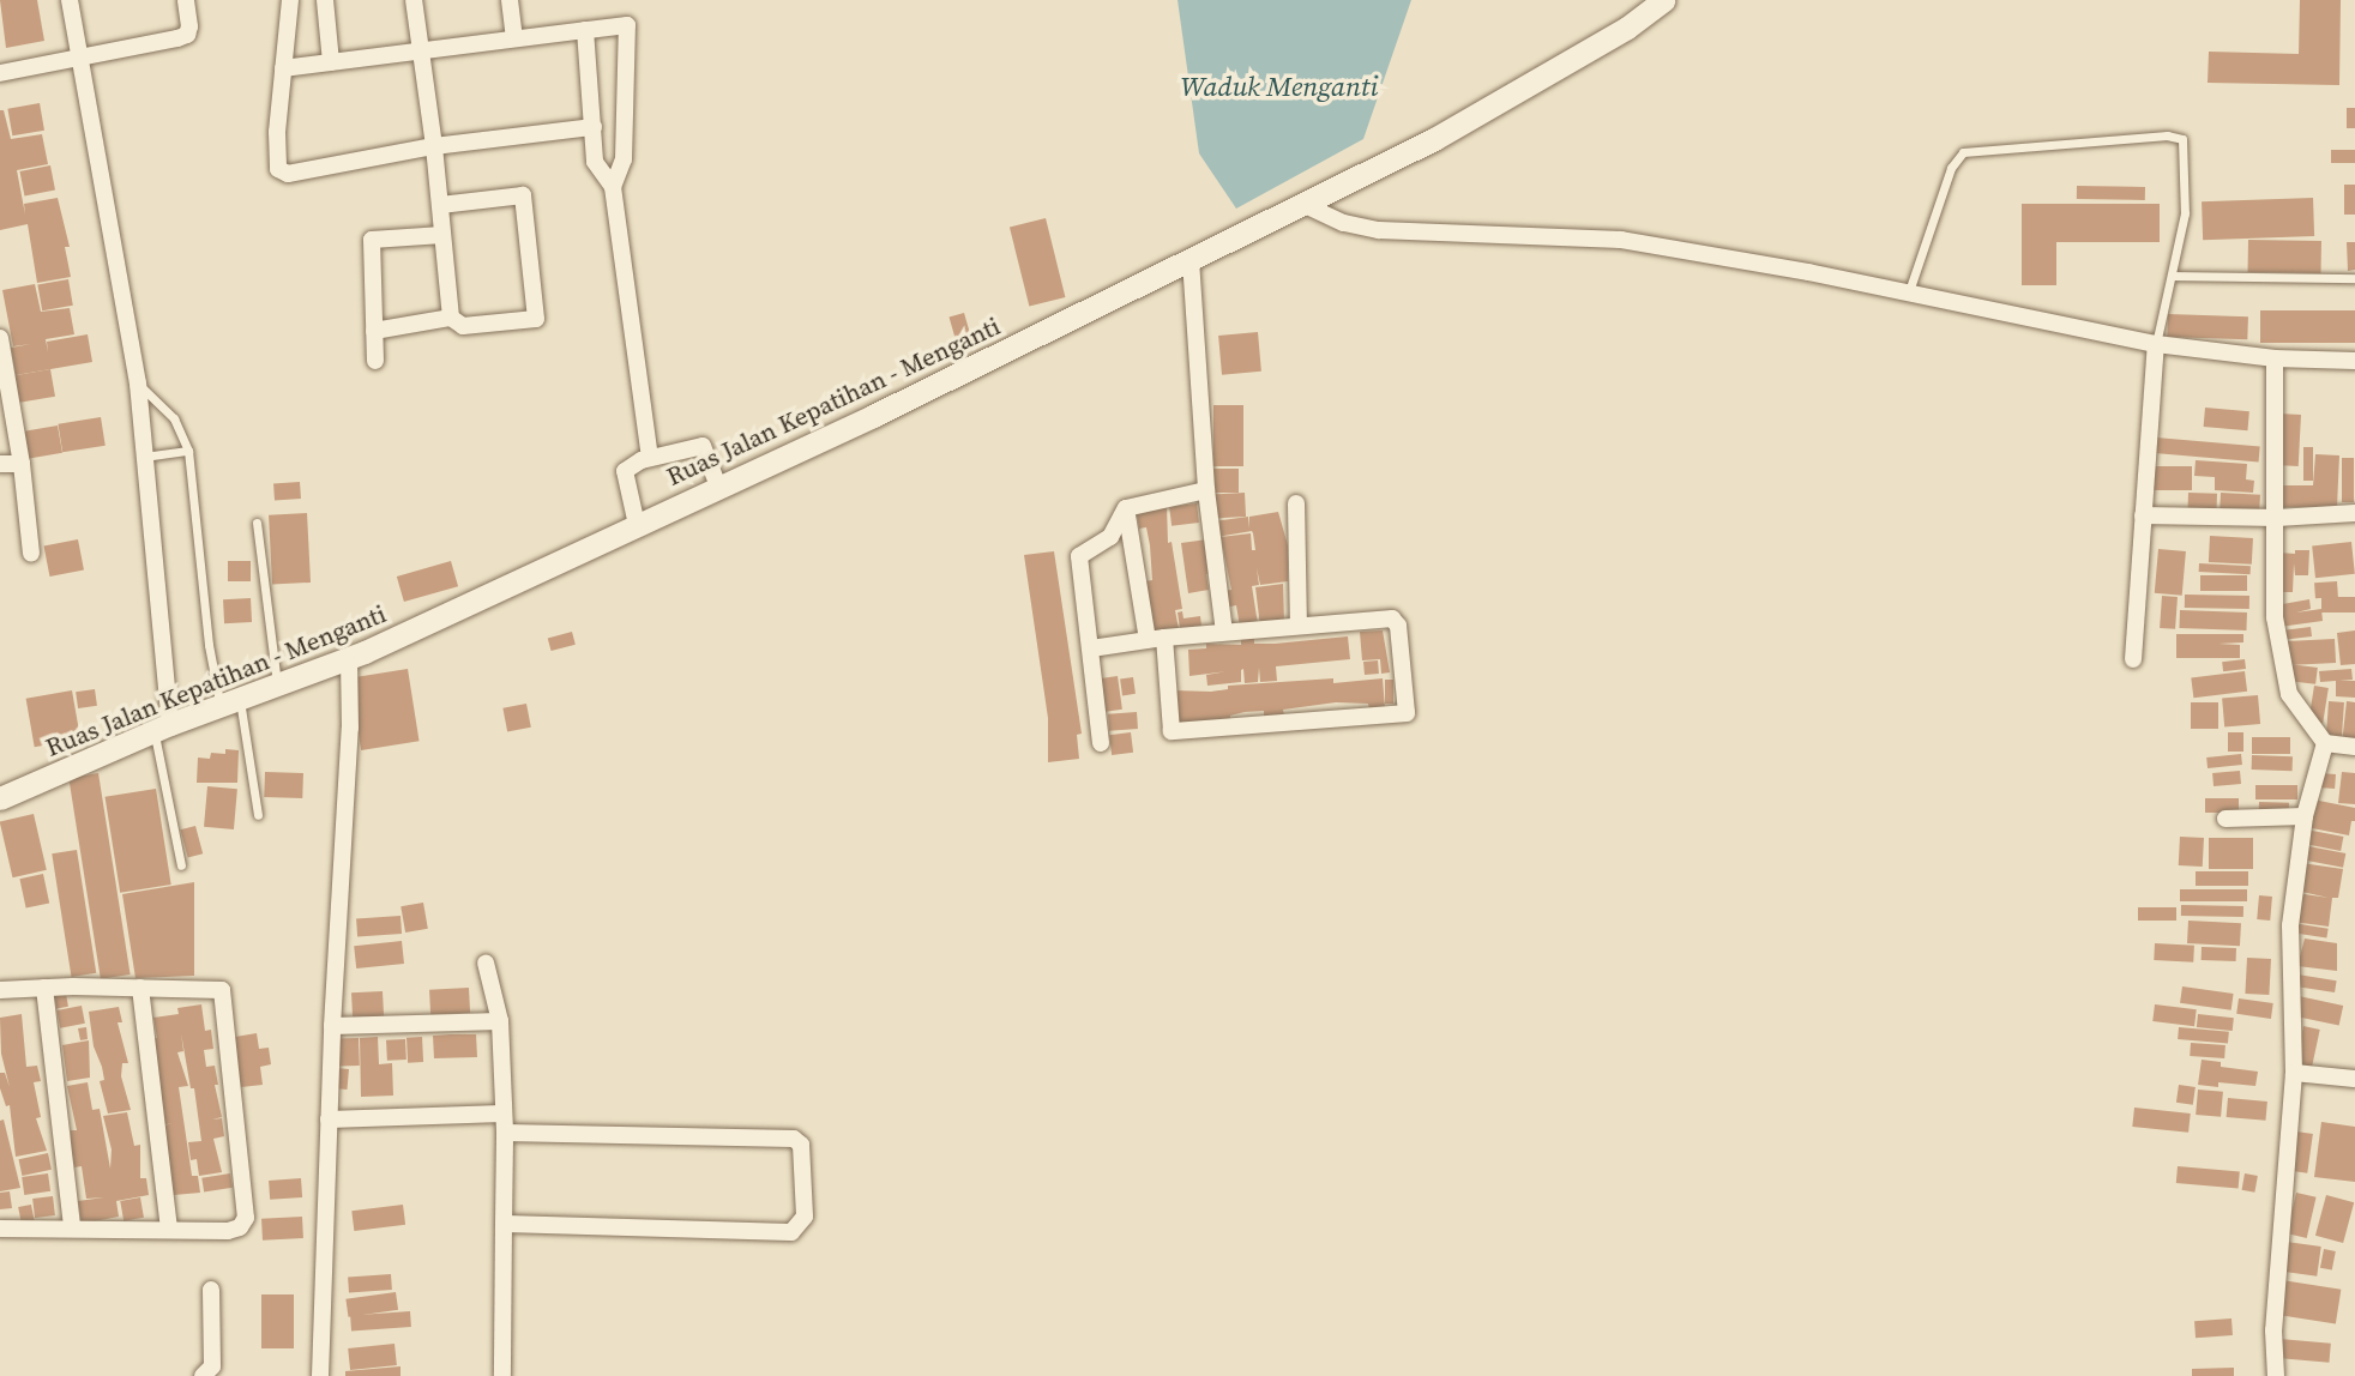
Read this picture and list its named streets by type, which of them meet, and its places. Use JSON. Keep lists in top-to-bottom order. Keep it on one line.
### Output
{"streets":{"main road":["Ruas Jalan Kepatihan - Menganti"]},"water":["Waduk Menganti"]}
